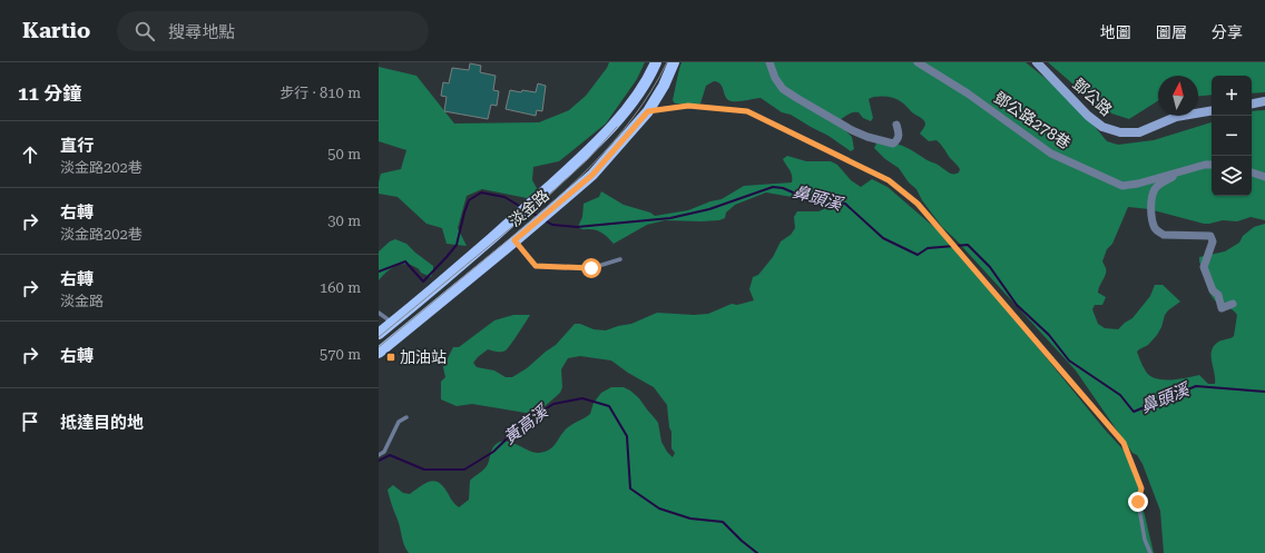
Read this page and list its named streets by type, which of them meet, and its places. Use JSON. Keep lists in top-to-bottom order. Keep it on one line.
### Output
{"streets":{"main road":["淡金路"],"street":["鄧公路","鄧公路278巷"]},"water":["鼻頭溪","黃高溪"],"places":{"transit":["加油站"]},"north":"top","page":{"header":"Kartio","search":"搜尋地點","nav":["地圖","圖層","分享"],"heading":["11 分鐘","步行 · 810 m"],"map_buttons":["+","−"],"list":[["直行","淡金路202巷","50 m"],["右轉","淡金路202巷","30 m"],["右轉","淡金路","160 m"],["右轉","570 m"],"抵達目的地"]}}
